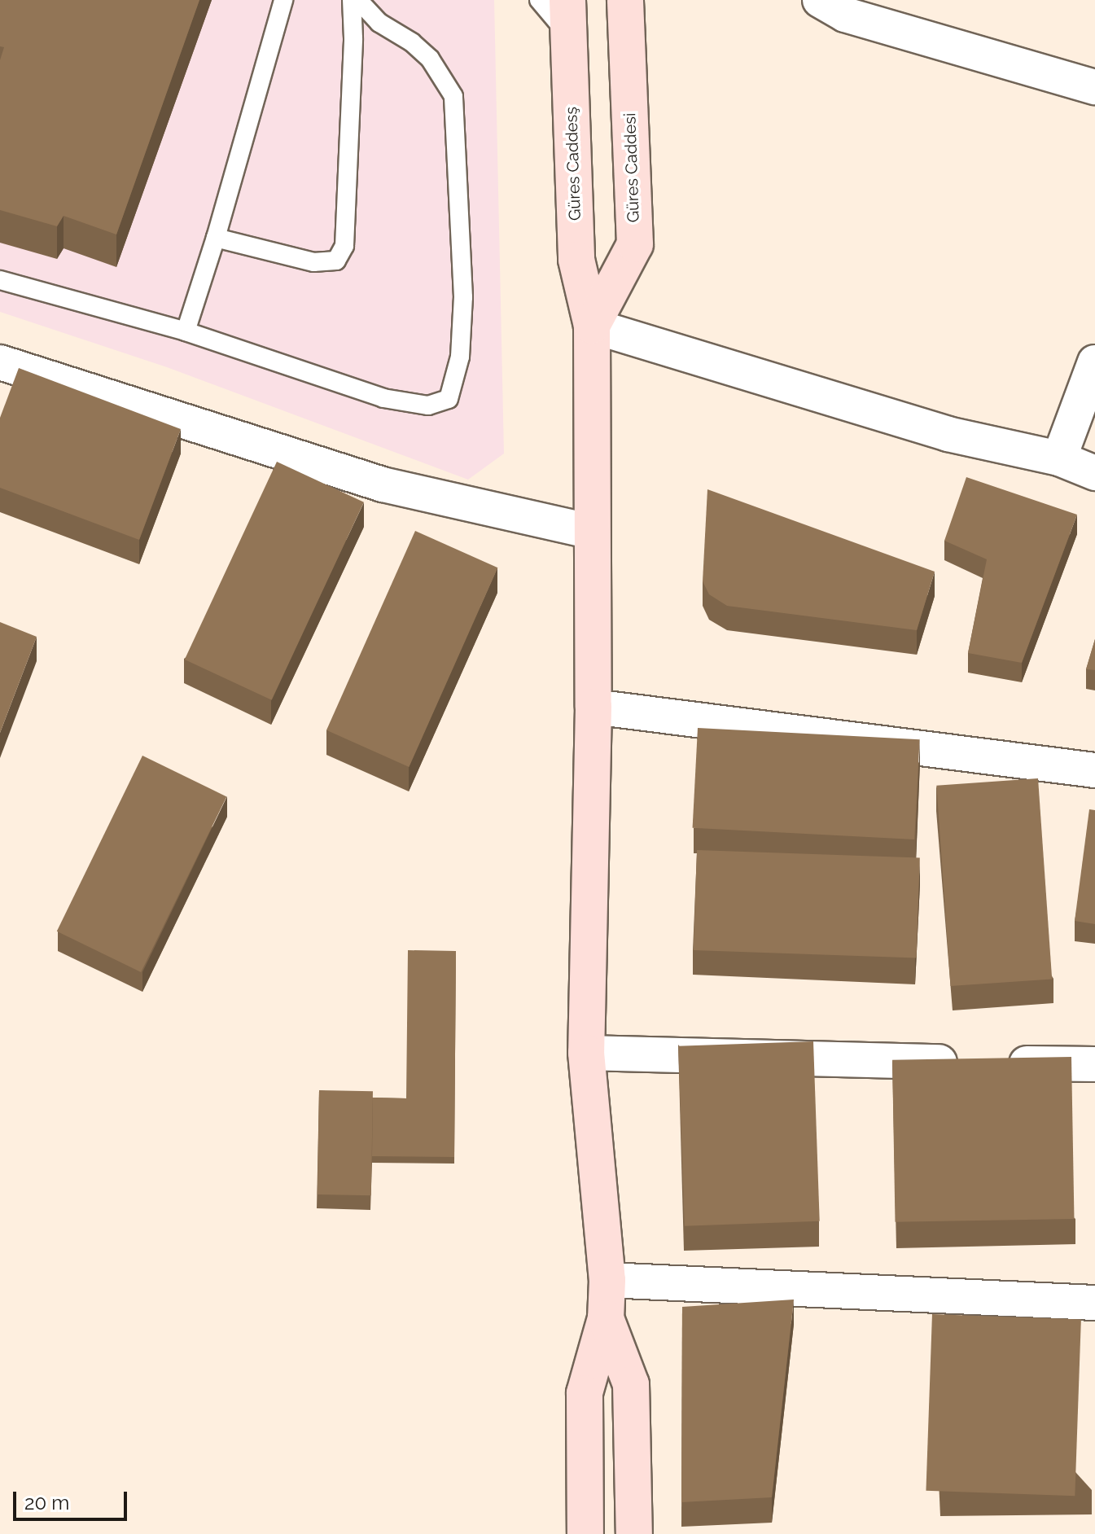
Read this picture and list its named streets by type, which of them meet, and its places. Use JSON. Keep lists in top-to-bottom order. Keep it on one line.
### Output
{"streets":{"street":["Güres Caddesş","Güres Caddesi"]},"crossings":[["Güres Caddesş","Güres Caddesi"]],"scale_bar":"20 m"}
